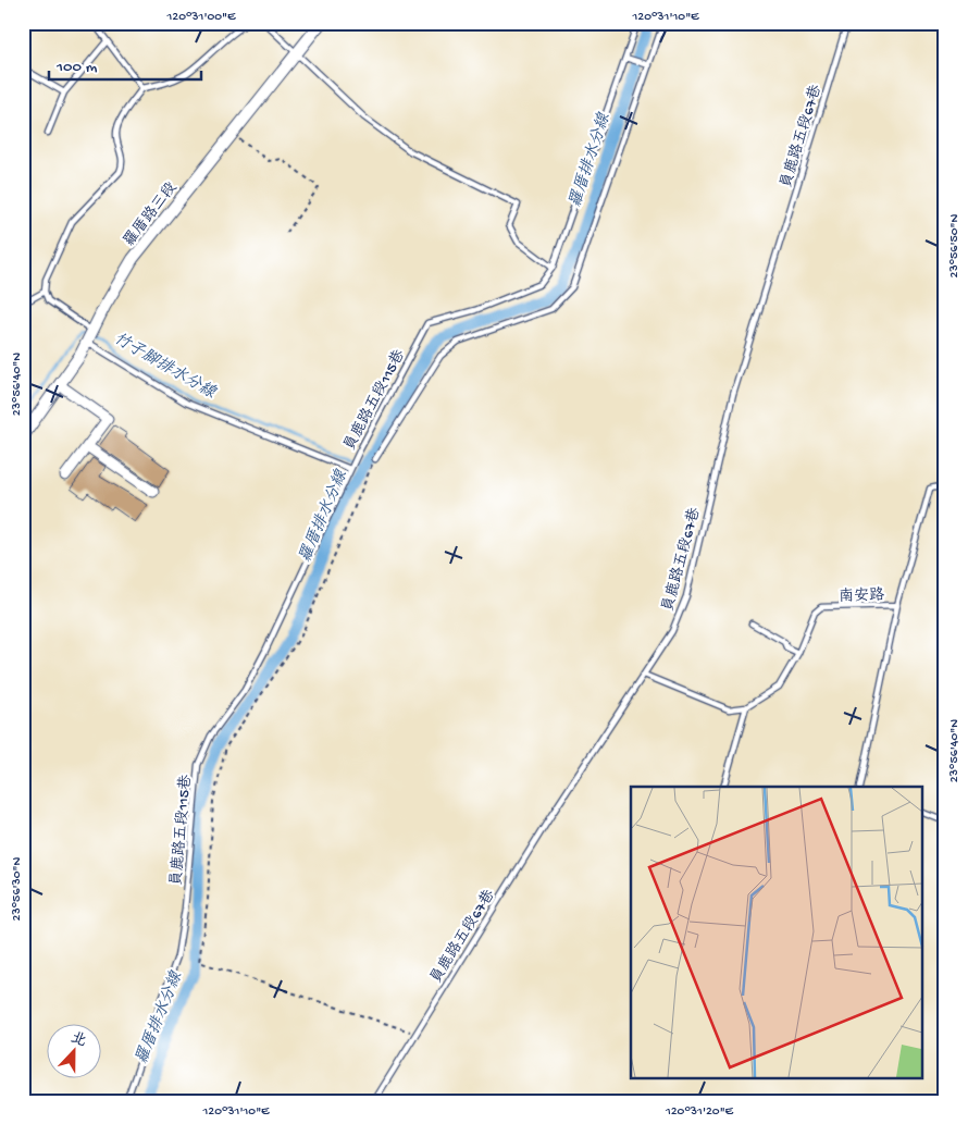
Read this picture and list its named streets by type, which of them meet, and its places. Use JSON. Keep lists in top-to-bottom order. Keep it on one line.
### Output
{"streets":{"street":["羅厝路三段"],"lane":["員鹿路五段67巷","員鹿路五段115巷","南安路"]},"water":["羅厝排水分線","竹子腳排水分線"],"scale_bar":"100 m","north":"top","coordinates":["120°31'00\"E","120°31'10\"E","23°56'50\"N","23°56'40\"N","23°56'30\"N","120°31'20\"E"]}
